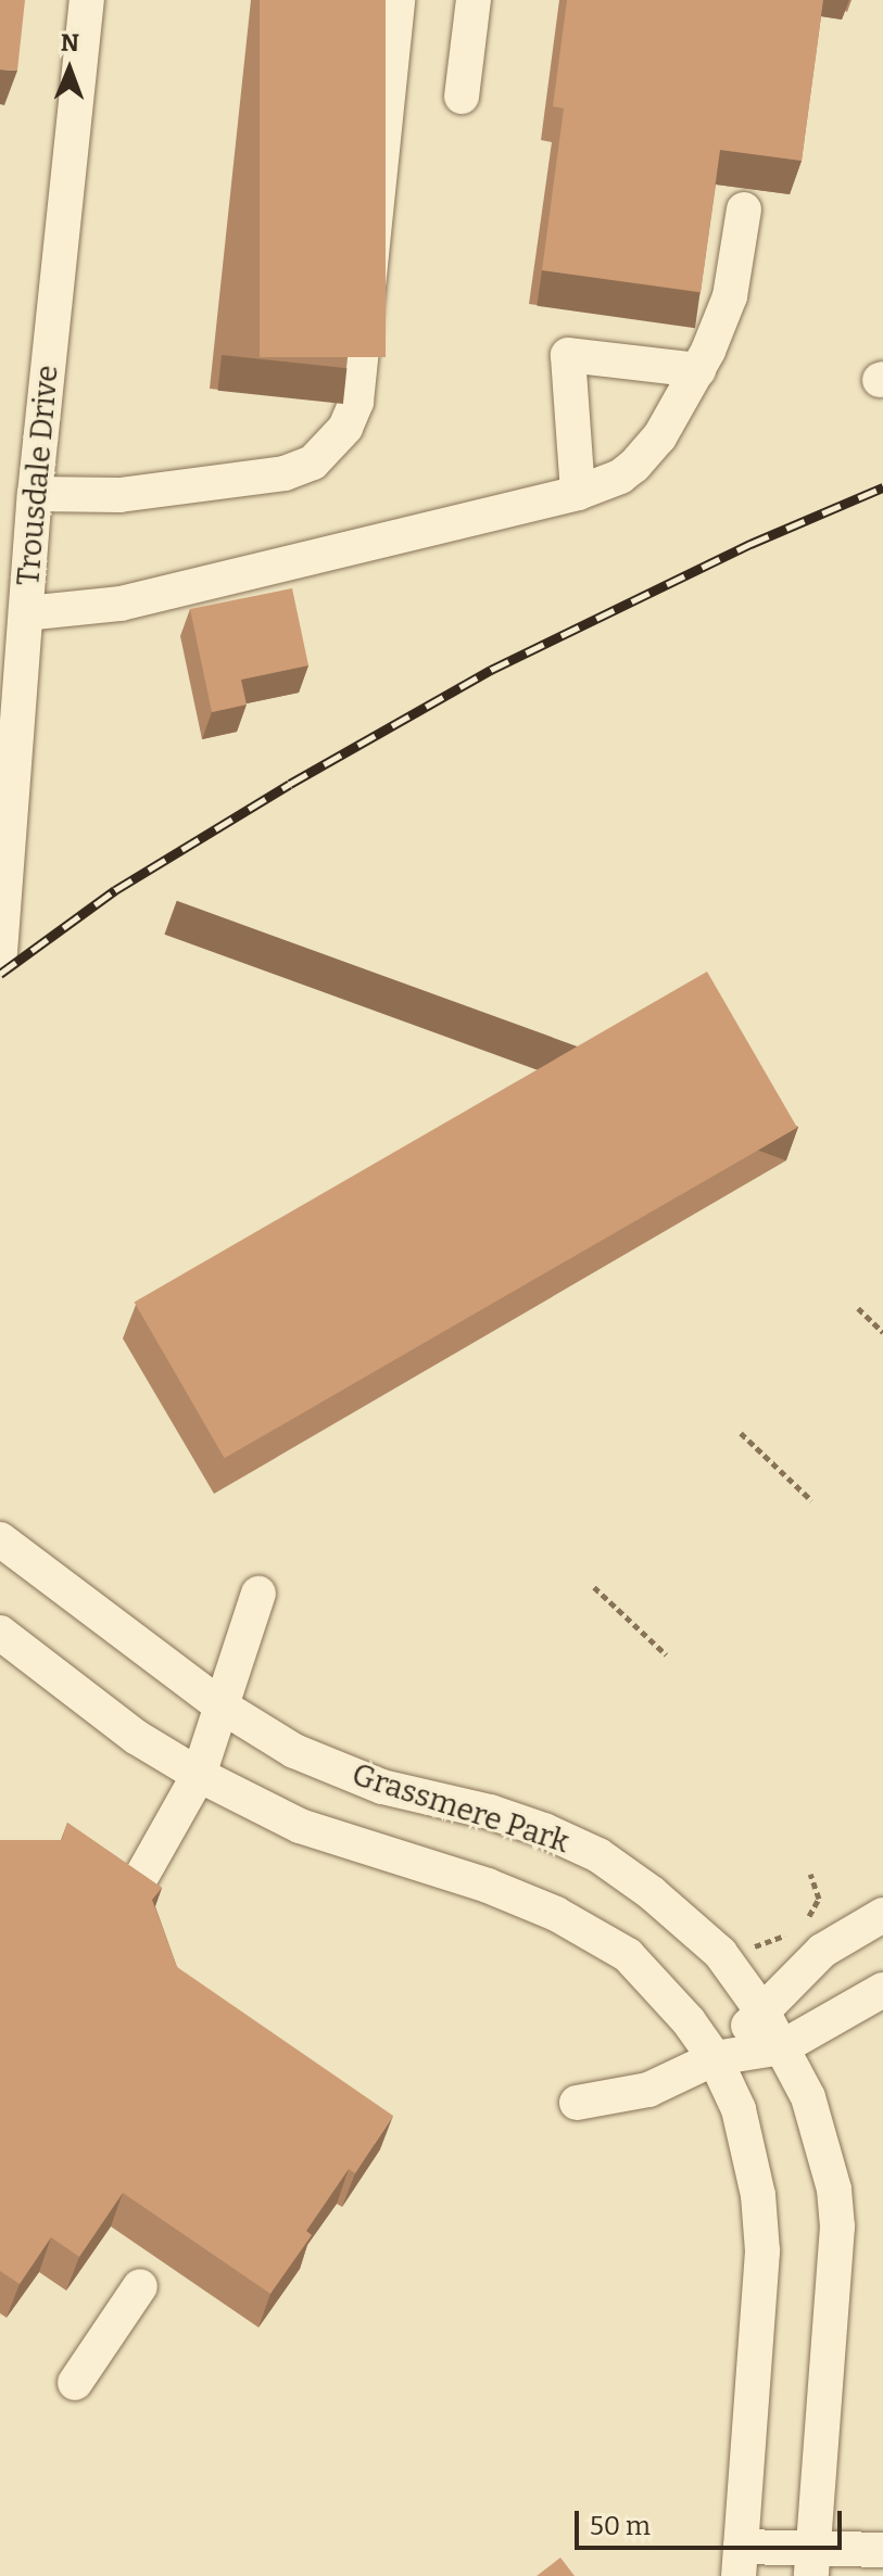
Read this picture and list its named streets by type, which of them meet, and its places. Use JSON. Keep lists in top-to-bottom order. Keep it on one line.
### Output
{"streets":{"street":["Trousdale Drive","Grassmere Park"]},"scale_bar":"50 m","north":"top"}
